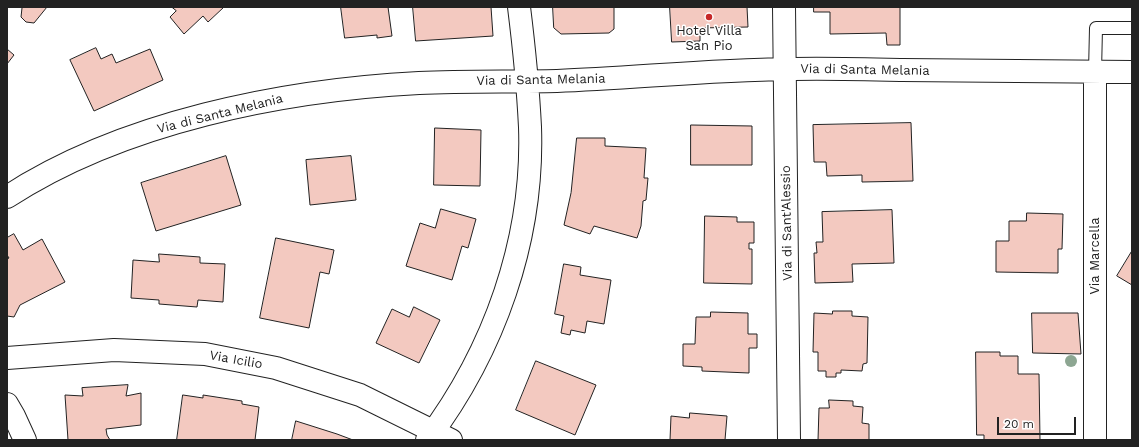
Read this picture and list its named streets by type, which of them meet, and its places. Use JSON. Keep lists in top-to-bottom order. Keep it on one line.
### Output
{"streets":{"street":["Via di Santa Melania","Via di Sant'Alessio","Via Marcella","Via Icilio"]},"crossings":[["Via di Santa Melania","Via di Sant'Alessio"],["Via di Santa Melania","Via Marcella"]],"places":["Hotel Villa San Pio"],"scale_bar":"20 m"}
